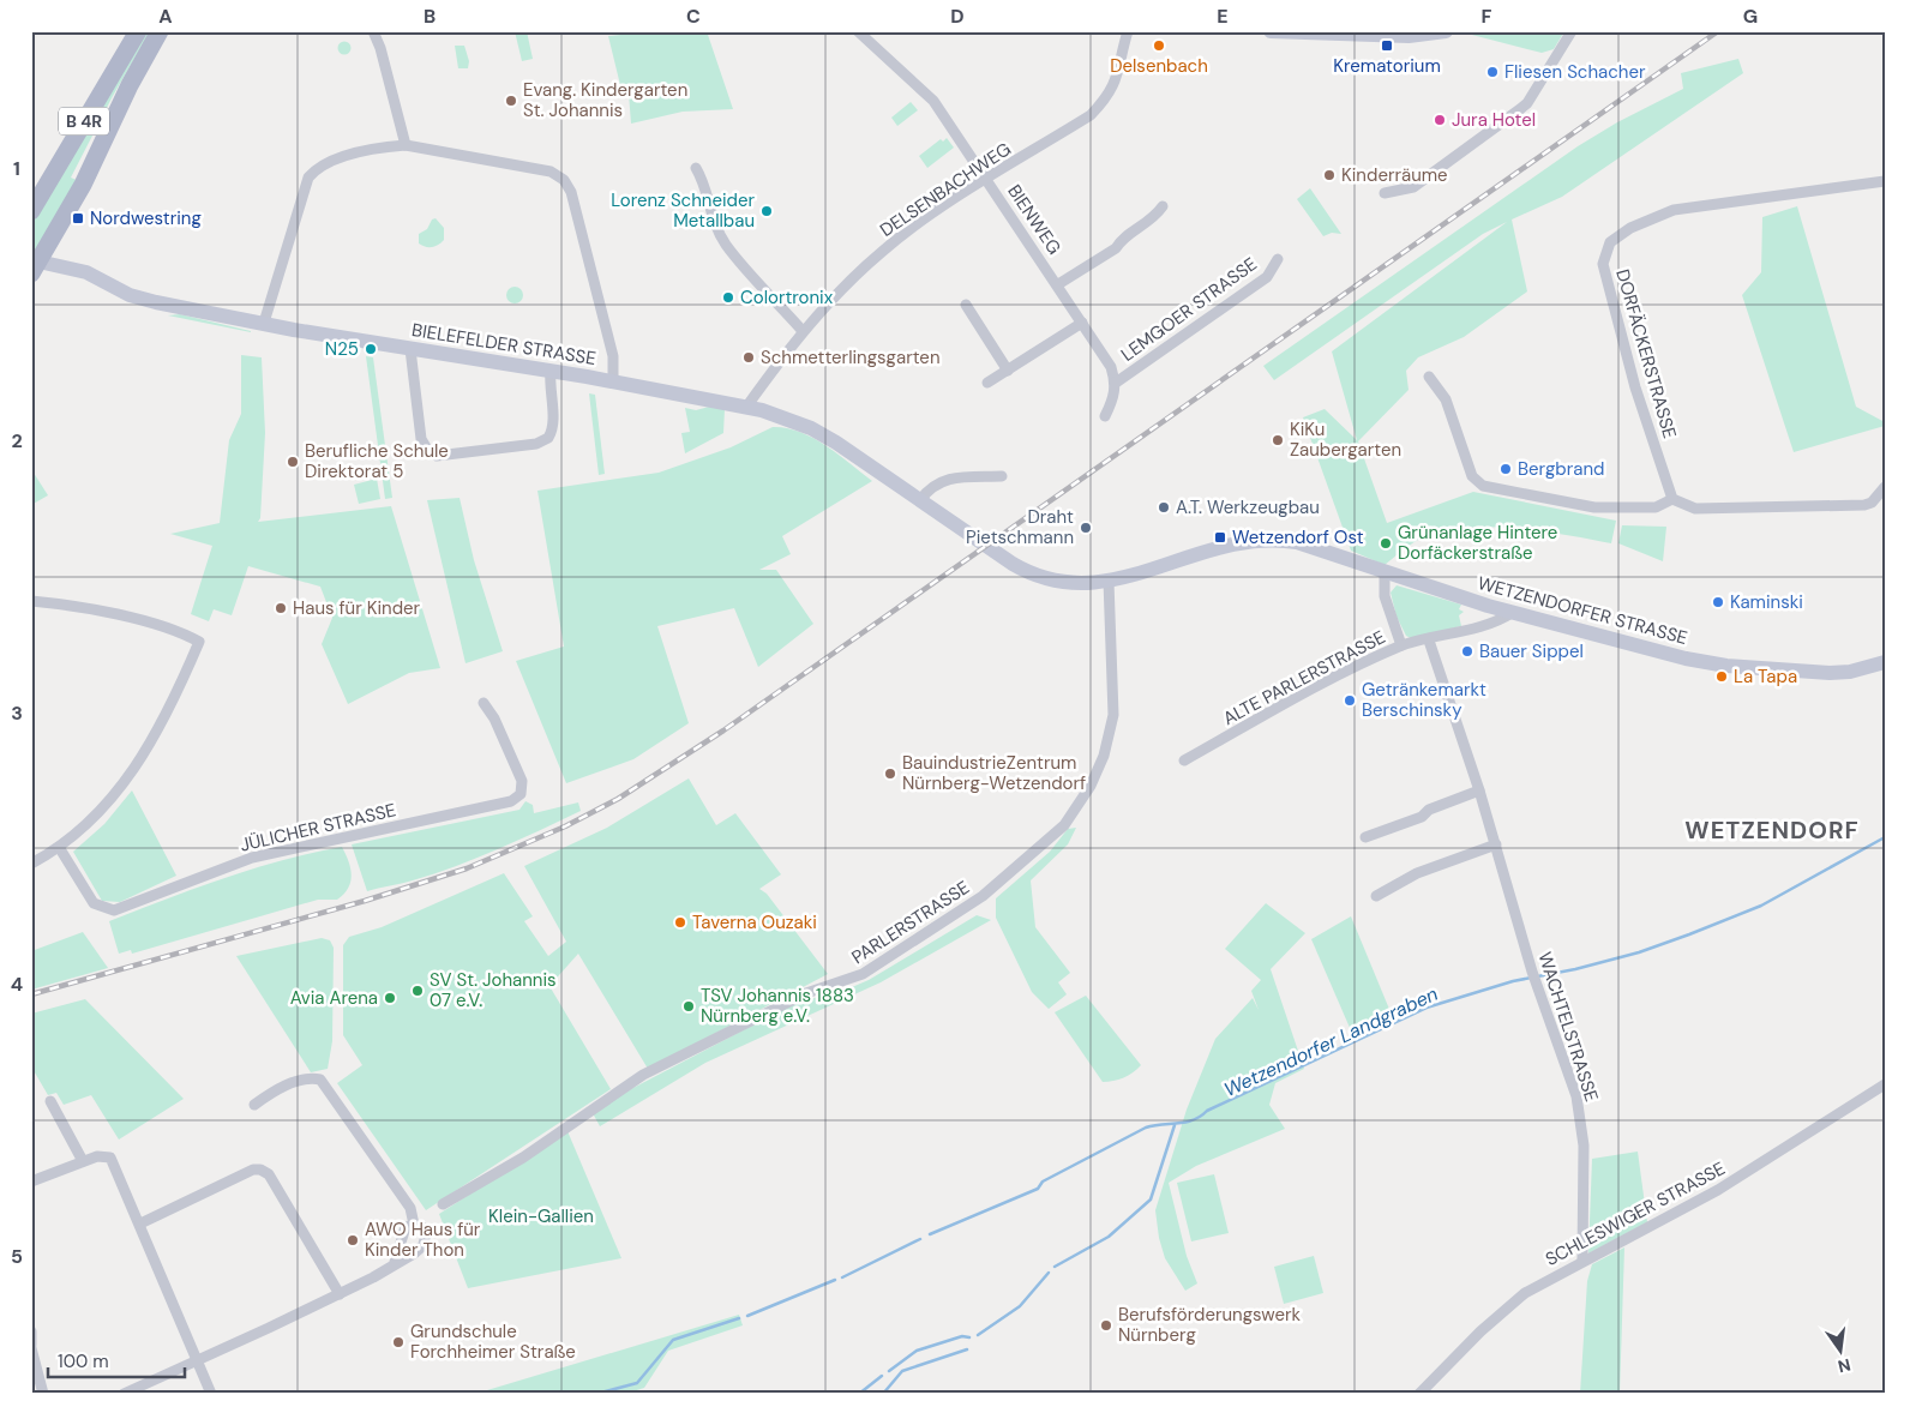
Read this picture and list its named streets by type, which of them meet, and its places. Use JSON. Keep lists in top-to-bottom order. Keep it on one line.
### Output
{"streets":{"main road":["B 4R"],"street":["DELSENBACHWEG","BIENWEG","LEMGOER STRASSE","BIELEFELDER STRASSE","DORFÄCKERSTRASSE","WETZENDORFER STRASSE","ALTE PARLERSTRASSE","JÜLICHER STRASSE","PARLERSTRASSE","WACHTELSTRASSE","SCHLESWIGER STRASSE"]},"crossings":[["B 4R","BIELEFELDER STRASSE"],["DELSENBACHWEG","BIENWEG"],["DELSENBACHWEG","BIELEFELDER STRASSE"],["BIENWEG","LEMGOER STRASSE"],["BIELEFELDER STRASSE","WETZENDORFER STRASSE"],["WETZENDORFER STRASSE","ALTE PARLERSTRASSE"],["WETZENDORFER STRASSE","PARLERSTRASSE"],["ALTE PARLERSTRASSE","WACHTELSTRASSE"],["WACHTELSTRASSE","SCHLESWIGER STRASSE"]],"districts":["WETZENDORF"],"water":["Wetzendorfer Landgraben"],"parks":["Klein-Gallien"],"places":{"other":["Delsenbach","Fliesen Schacher","Evang. Kindergarten St. Johannis","Jura Hotel","Kinderräume","Lorenz Schneider Metallbau","Colortronix","N25","Schmetterlingsgarten","KiKu Zaubergarten","Berufliche Schule Direktorat 5","Bergbrand","A.T. Werkzeugbau","Draht Pietschmann","Grünanlage Hintere Dorfäckerstraße","Kaminski","Haus für Kinder","Bauer Sippel","La Tapa","Getränkemarkt Berschinsky","BauindustrieZentrum Nürnberg-Wetzendorf","Taverna Ouzaki","SV St. Johannis 07 e.V.","Avia Arena","TSV Johannis 1883 Nürnberg e.V.","AWO Haus für Kinder Thon","Berufsförderungswerk Nürnberg","Grundschule Forchheimer Straße"],"transit":["Krematorium","Nordwestring","Wetzendorf Ost"]},"scale_bar":"100 m","north":"bottom","grid":{"columns":["A","B","C","D","E","F","G"],"rows":["1","2","3","4","5"]}}
